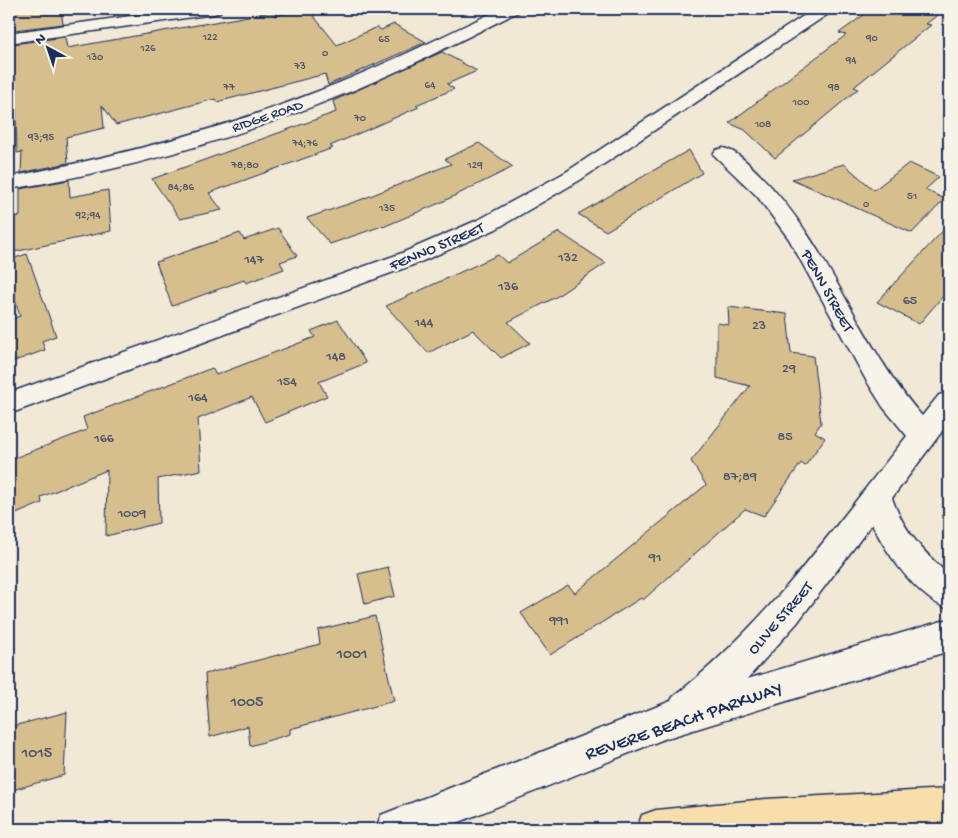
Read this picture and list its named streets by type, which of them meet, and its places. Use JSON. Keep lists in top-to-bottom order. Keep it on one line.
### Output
{"streets":{"street":["RIDGE ROAD","FENNO STREET","PENN STREET","OLIVE STREET","REVERE BEACH PARKWAY"]},"crossings":[["PENN STREET","OLIVE STREET"],["OLIVE STREET","REVERE BEACH PARKWAY"]],"house_numbers":["122","90","65","126","0","130","94","73","64","77","98","100","70","108","93;95","74;76","78;80","129","84;86","51","0","135","92;94","132","147","136","65","144","23","148","29","154","164","85","166","87;89","1009","91","991","1001","1005","1015"],"north":"top left"}
